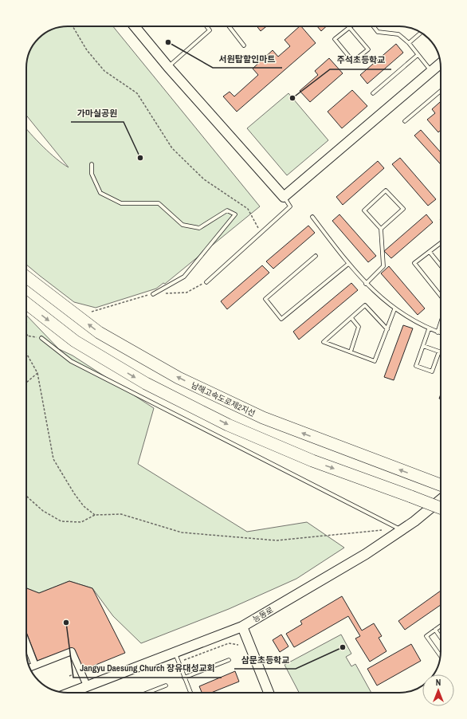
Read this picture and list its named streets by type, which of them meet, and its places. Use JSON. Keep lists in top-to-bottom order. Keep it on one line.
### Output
{"streets":{"highway":["남해고속도로제2지선"],"street":["능동로"]},"places":["서원탑할인마트","주석초등학교","가마실공원","Jangyu Daesung Church 장유대성교회","삼문초등학교"],"north":"top"}
